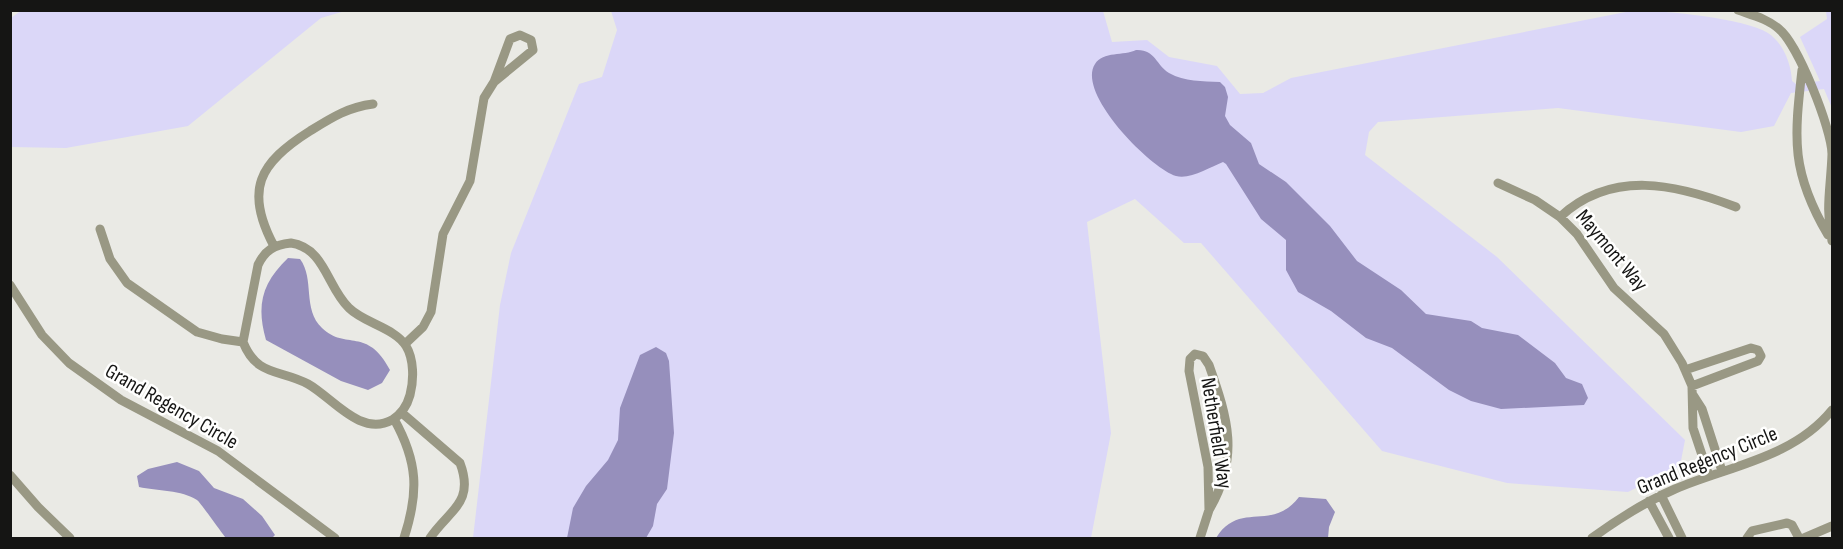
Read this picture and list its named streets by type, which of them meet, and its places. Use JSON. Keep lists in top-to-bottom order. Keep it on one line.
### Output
{"streets":{"street":["Maymont Way","Grand Regency Circle","Netherfield Way"]},"crossings":[["Maymont Way","Grand Regency Circle"]]}
